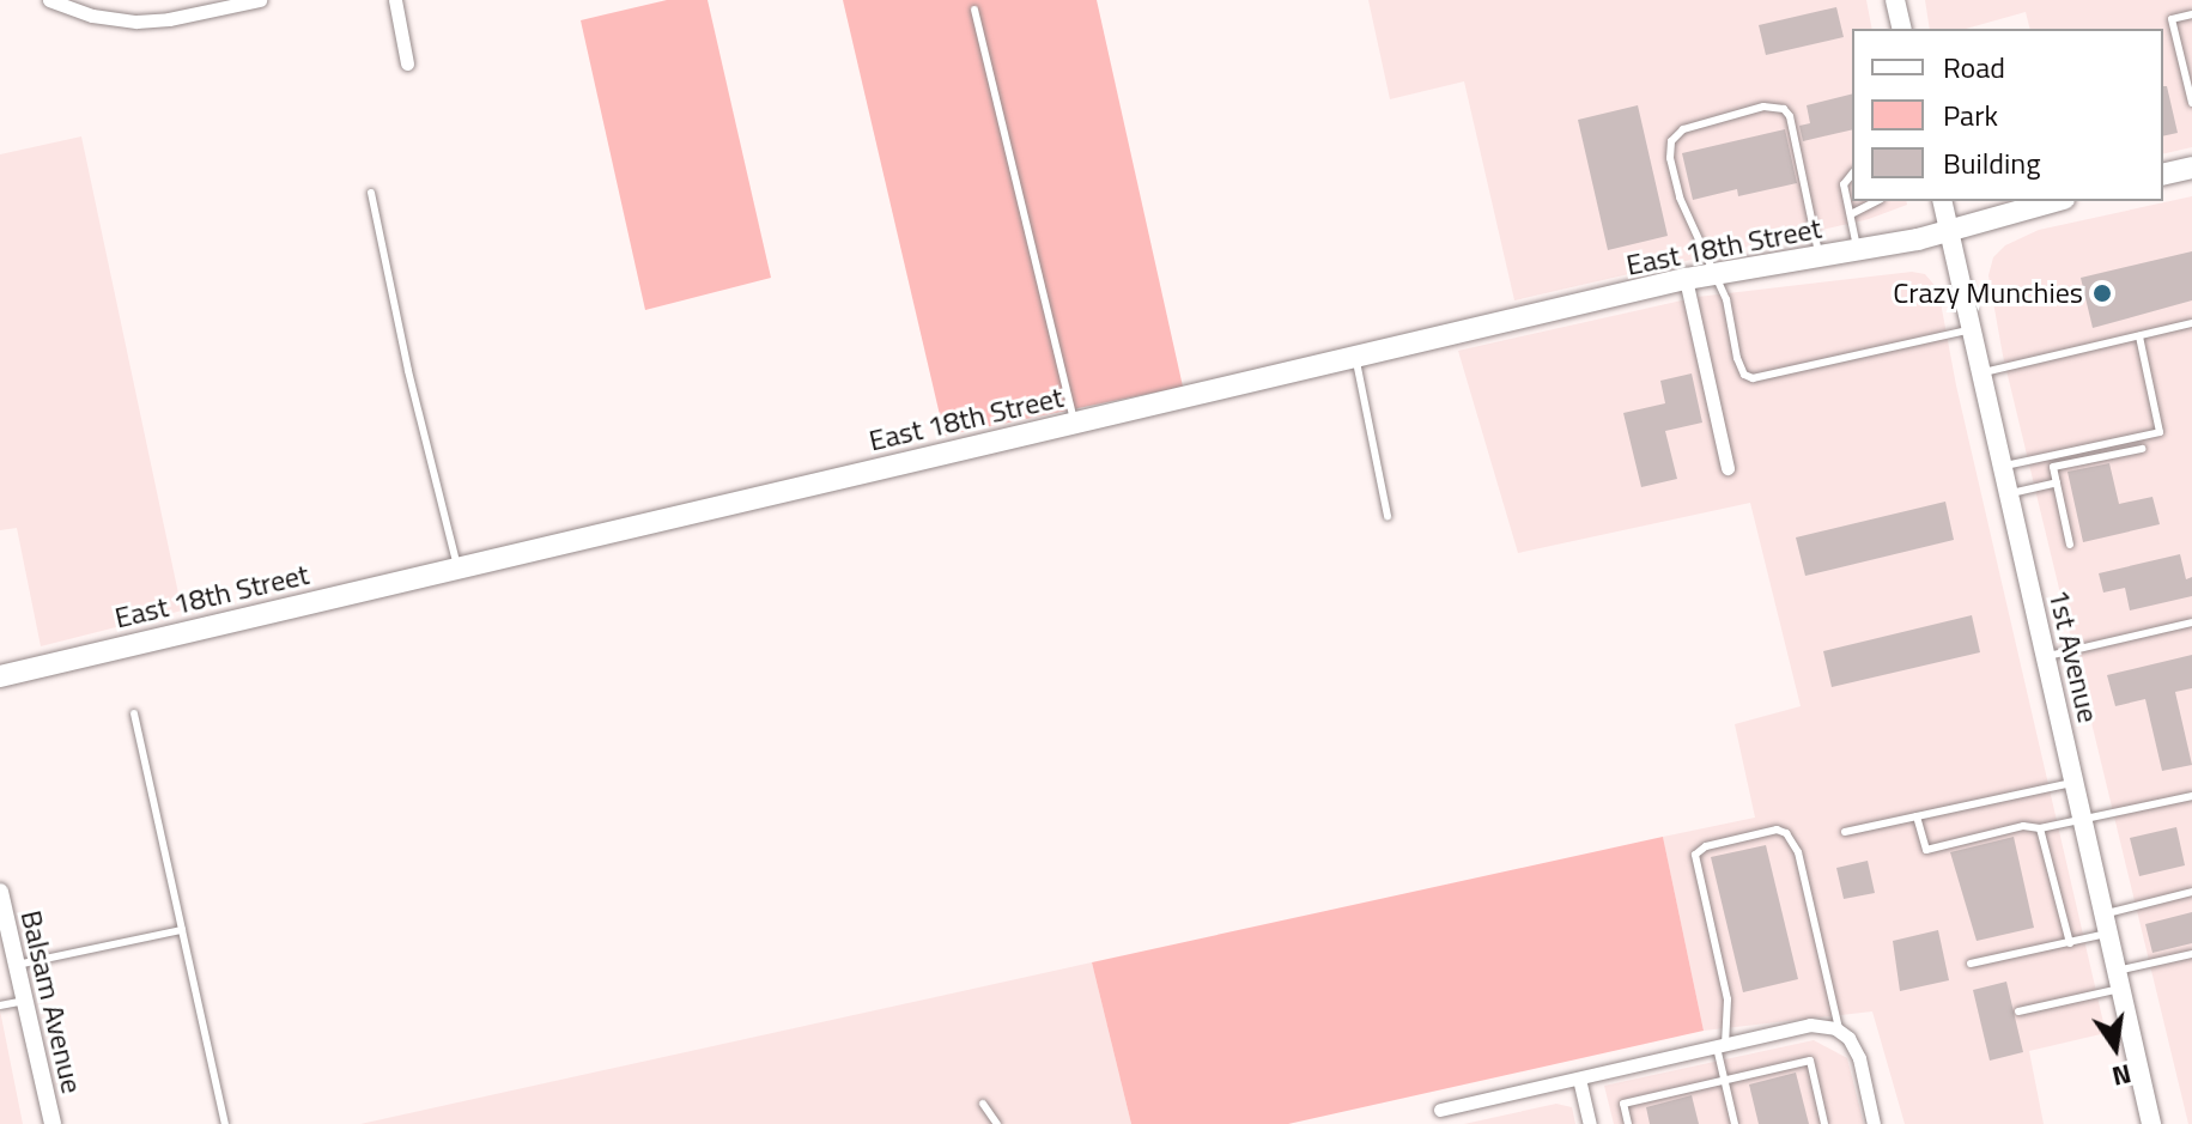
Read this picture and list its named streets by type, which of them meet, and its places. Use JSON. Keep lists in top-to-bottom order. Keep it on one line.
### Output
{"streets":{"main road":["East 18th Street","1st Avenue"],"street":["Balsam Avenue"]},"crossings":[["East 18th Street","1st Avenue"]],"places":["Crazy Munchies"],"legend":["Road","Park","Building"],"north":"bottom"}
